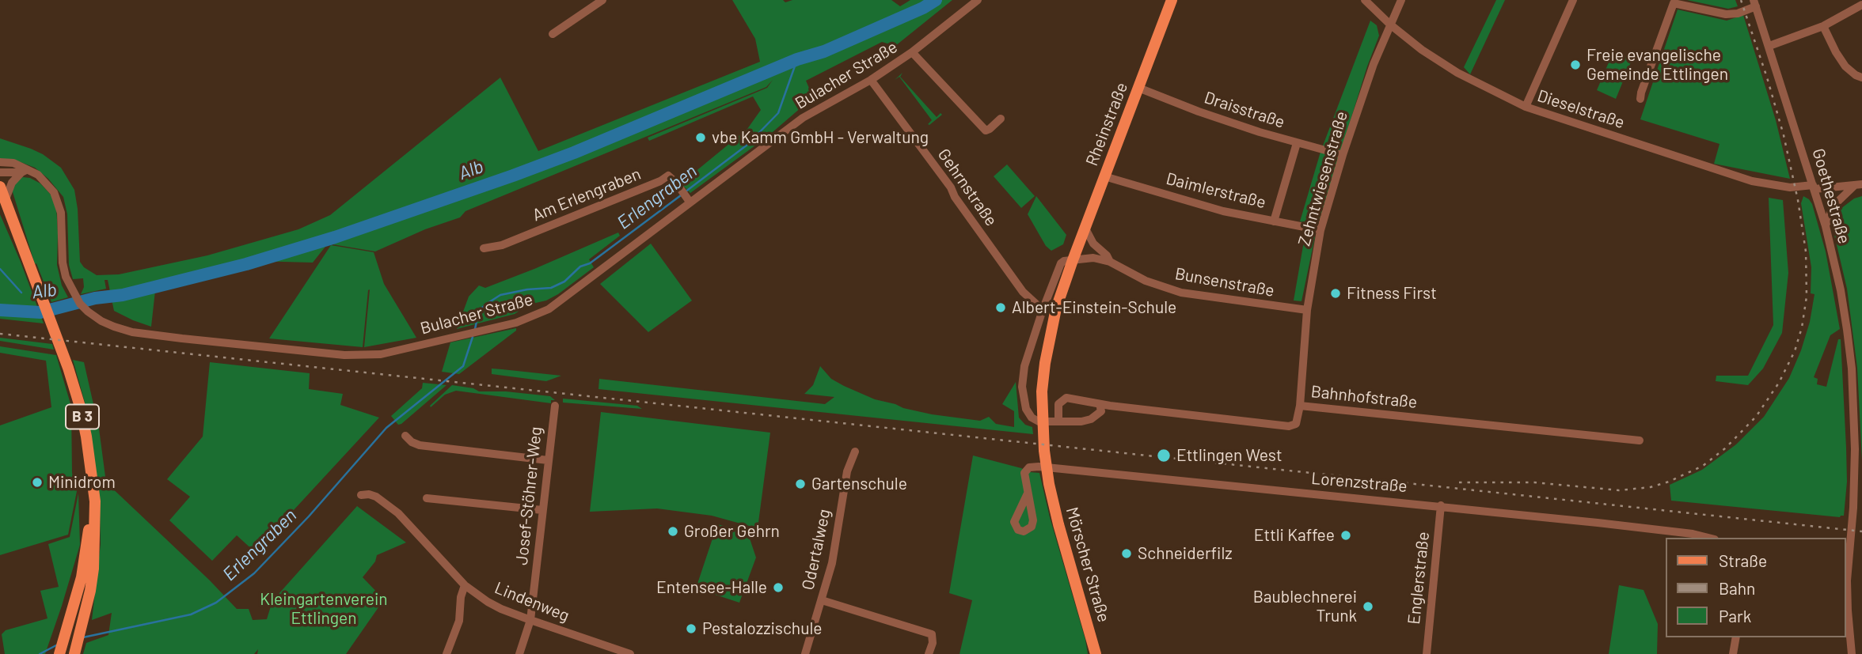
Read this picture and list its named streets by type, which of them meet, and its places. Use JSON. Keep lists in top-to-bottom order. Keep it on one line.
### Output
{"streets":{"main road":["Rheinstraße","B 3","Mörscher Straße"],"street":["Bulacher Straße","Dieselstraße","Draisstraße","Zehntwiesenstraße","Gehrnstraße","Daimlerstraße","Am Erlengraben","Goethestraße","Bunsenstraße","Bahnhofstraße","Lorenzstraße","Josef-Stöhrer-Weg","Odertalweg","Englerstraße","Lindenweg"]},"crossings":[["Bulacher Straße","Gehrnstraße"],["Bulacher Straße","Am Erlengraben"],["Dieselstraße","Zehntwiesenstraße"],["Dieselstraße","Goethestraße"],["Draisstraße","Rheinstraße"],["Draisstraße","Zehntwiesenstraße"],["Rheinstraße","Gehrnstraße"],["Rheinstraße","Daimlerstraße"],["Rheinstraße","Bunsenstraße"],["Rheinstraße","Bahnhofstraße"],["Rheinstraße","Mörscher Straße"],["Zehntwiesenstraße","Daimlerstraße"],["Zehntwiesenstraße","Bunsenstraße"],["Zehntwiesenstraße","Bahnhofstraße"],["Lorenzstraße","Englerstraße"],["Josef-Stöhrer-Weg","Lindenweg"]],"water":["Alb","Erlengraben"],"parks":["Kleingartenverein Ettlingen"],"places":["Freie evangelische Gemeinde Ettlingen","vbe Kamm GmbH - Verwaltung","Fitness First","Albert-Einstein-Schule","Ettlingen West","Minidrom","Gartenschule","Großer Gehrn","Ettli Kaffee","Schneiderfilz","Entensee-Halle","Baublechnerei Trunk","Pestalozzischule"],"legend":["Straße","Bahn","Park"]}
